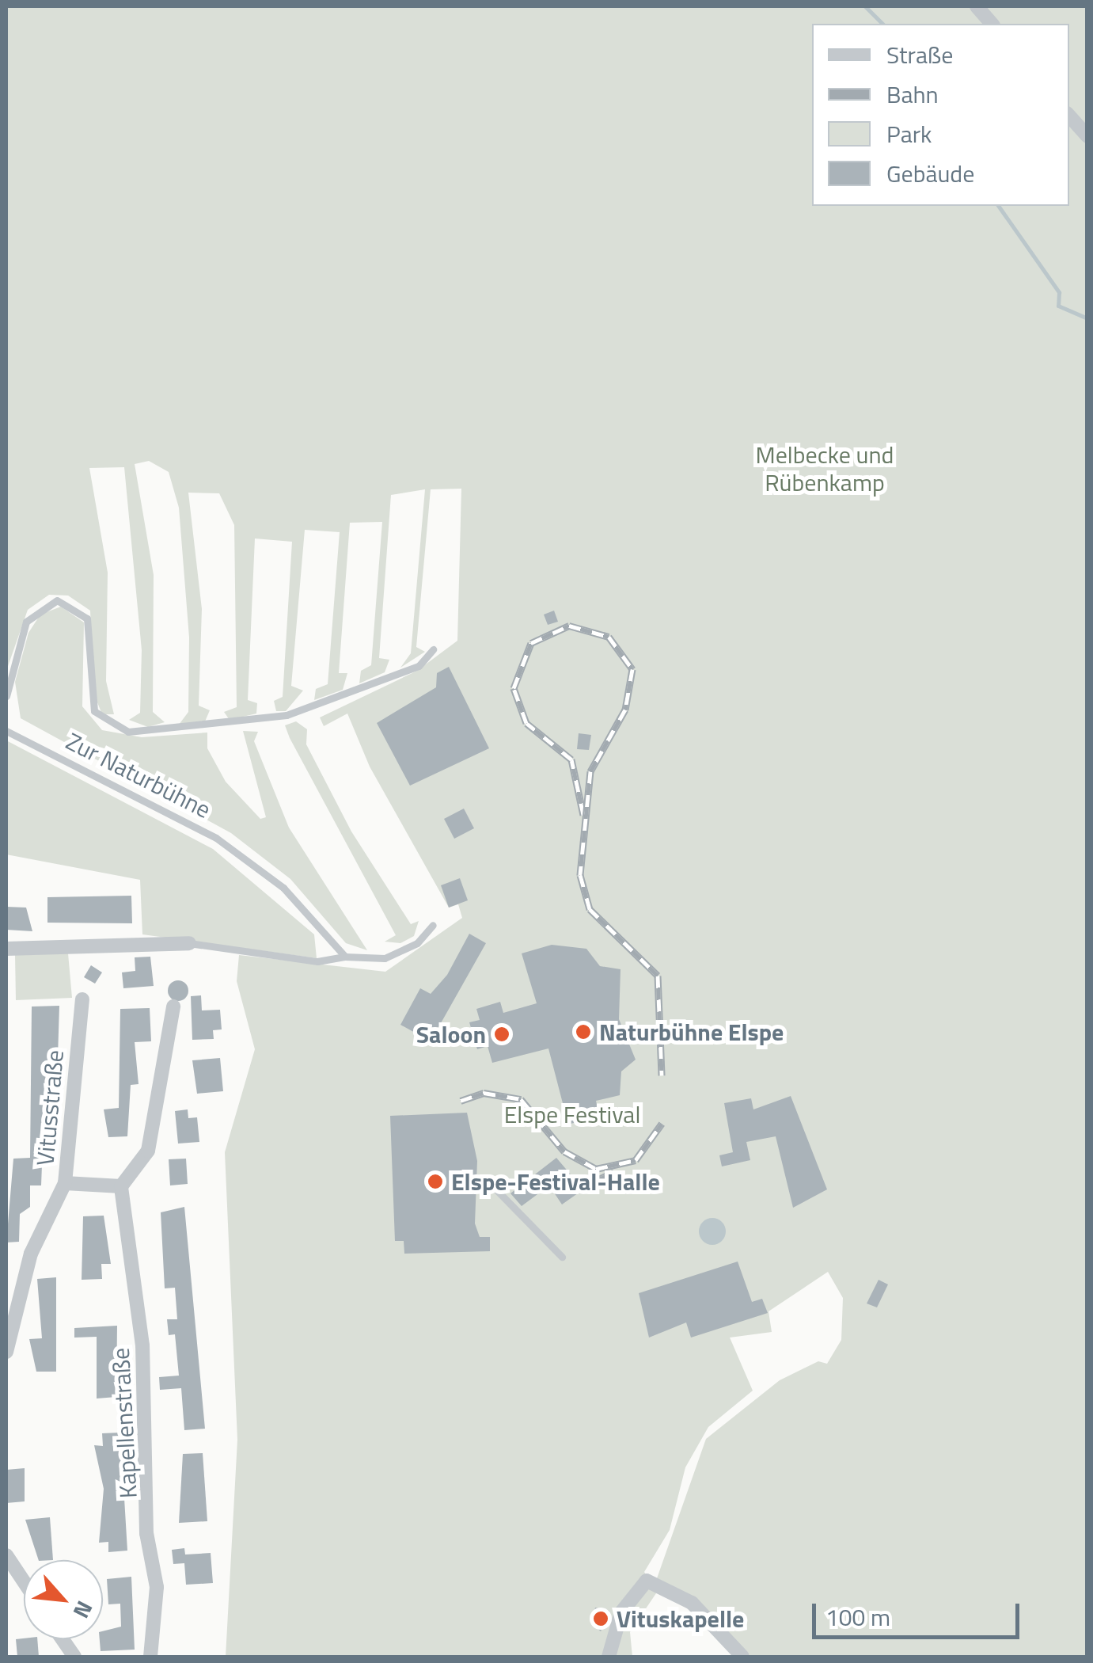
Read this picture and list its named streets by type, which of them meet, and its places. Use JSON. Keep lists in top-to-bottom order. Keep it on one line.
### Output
{"streets":{"street":["Vitusstraße","Kapellenstraße"],"lane":["Zur Naturbühne"]},"parks":["Melbecke und Rübenkamp","Elspe Festival"],"places":["Naturbühne Elspe","Saloon","Elspe-Festival-Halle","Vituskapelle"],"legend":["Straße","Bahn","Park","Gebäude"],"scale_bar":"100 m","north":"bottom right"}
